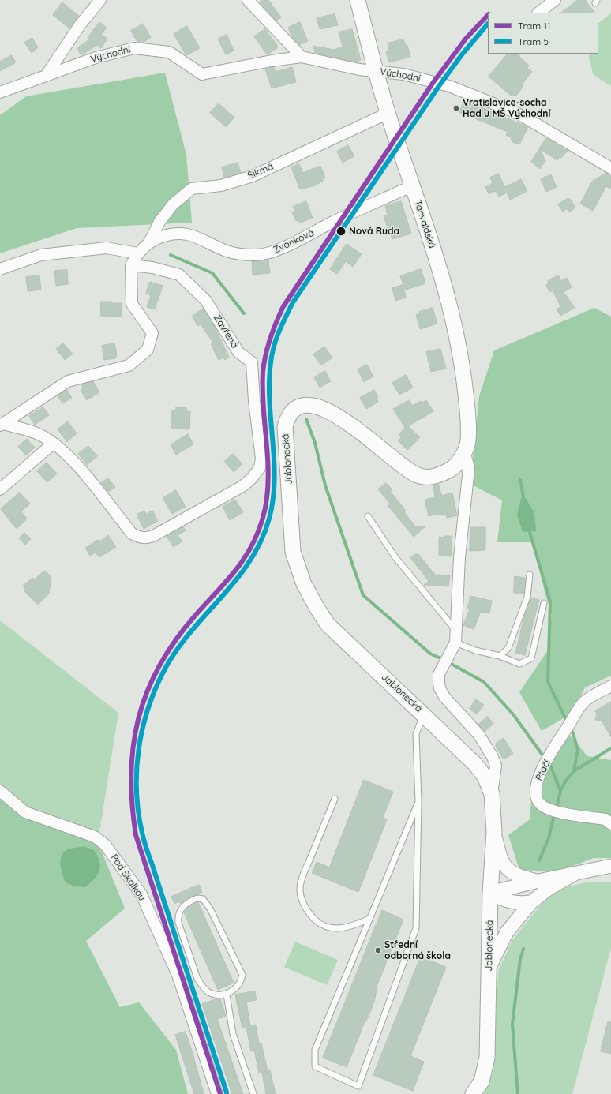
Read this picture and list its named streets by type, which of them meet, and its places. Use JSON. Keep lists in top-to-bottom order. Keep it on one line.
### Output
{"streets":{"main road":["Tanvaldská","Jablonecká"],"street":["Východní","Šikmá","Zvonková","Zavřená","Ptačí","Pod Skalkou"]},"crossings":[["Východní","Tanvaldská"],["Šikmá","Tanvaldská"],["Šikmá","Zvonková"],["Tanvaldská","Zvonková"],["Tanvaldská","Jablonecká"],["Zvonková","Zavřená"]],"places":["Vratislavice-socha Had u MŠ Východní","Nová Ruda","Střední odborná škola"],"lines":["tram line 11","tram line 5"],"legend":["Tram 11","Tram 5"]}
